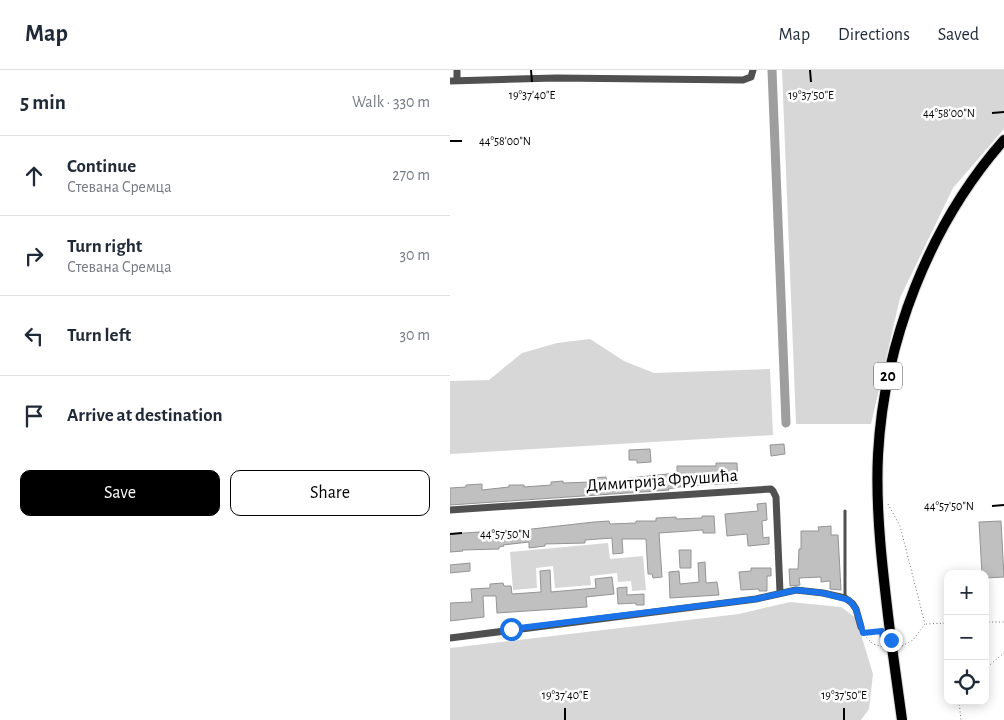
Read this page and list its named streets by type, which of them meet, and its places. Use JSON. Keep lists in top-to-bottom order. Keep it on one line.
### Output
{"streets":{"main road":["20"],"street":["Димитрија Фрушића"]},"page":{"header":"Map","nav":["Map","Directions","Saved"],"heading":["5 min","Walk · 330 m"],"list":[["Continue","Стевана Сремца","270 m"],["Turn right","Стевана Сремца","30 m"],["Turn left","30 m"],"Arrive at destination"],"buttons":["Save","Share"],"map_buttons":["+","−"]},"coordinates":["19°37'40\"E","19°37'50\"E","44°58'00\"N","44°57'50\"N"]}
